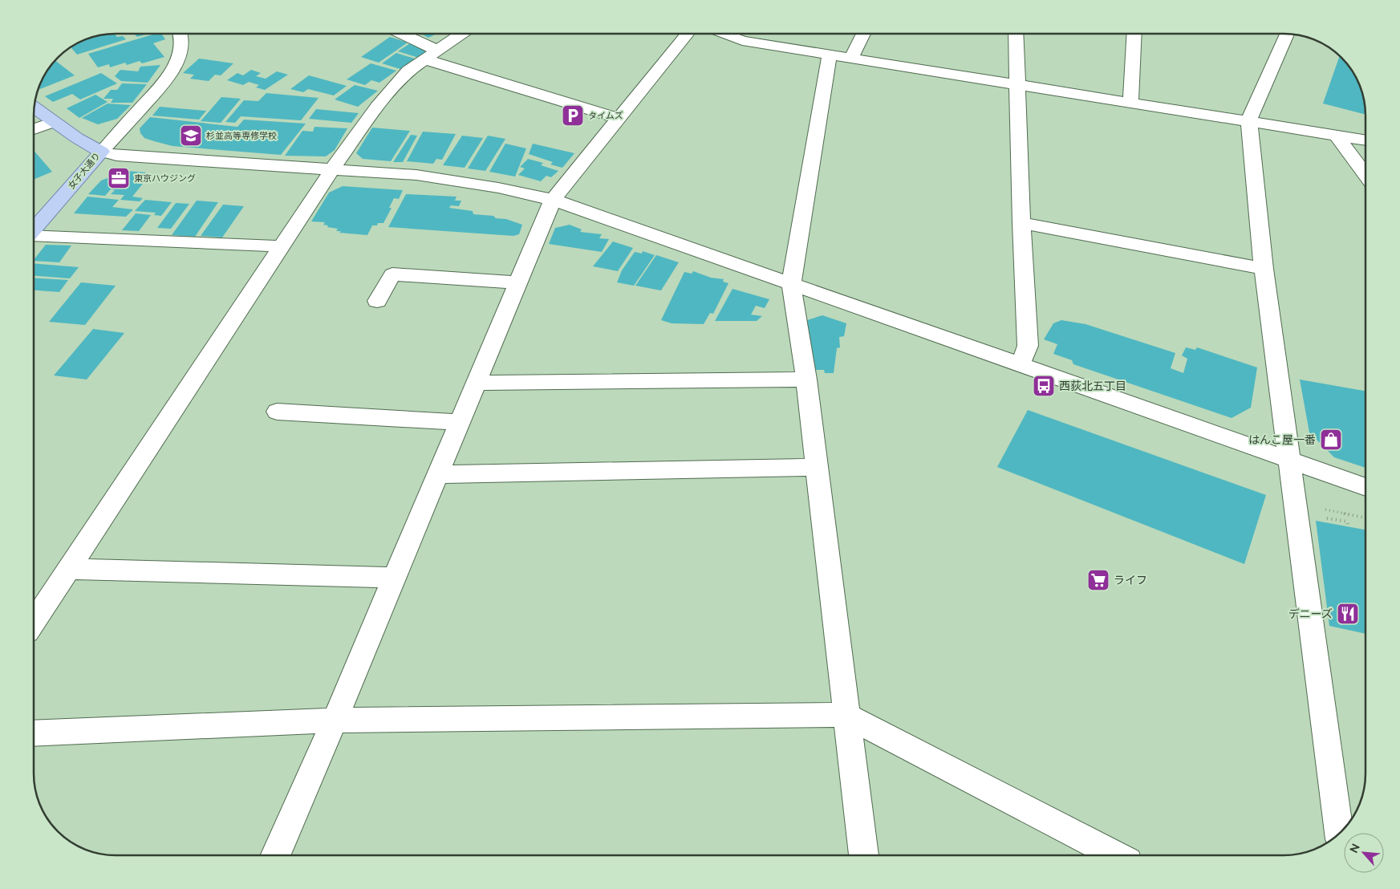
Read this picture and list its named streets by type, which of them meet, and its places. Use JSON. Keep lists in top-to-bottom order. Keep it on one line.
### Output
{"streets":{"main road":["女子大通り"]},"places":{"parking":["タイムズ"],"school or university":["杉並高等専修学校"],"office":["東京ハウジング"],"bus stop":["西荻北五丁目"],"shop":["はんこ屋一番"],"supermarket":["ライフ"],"restaurant":["デニーズ"]},"north":"top left"}
